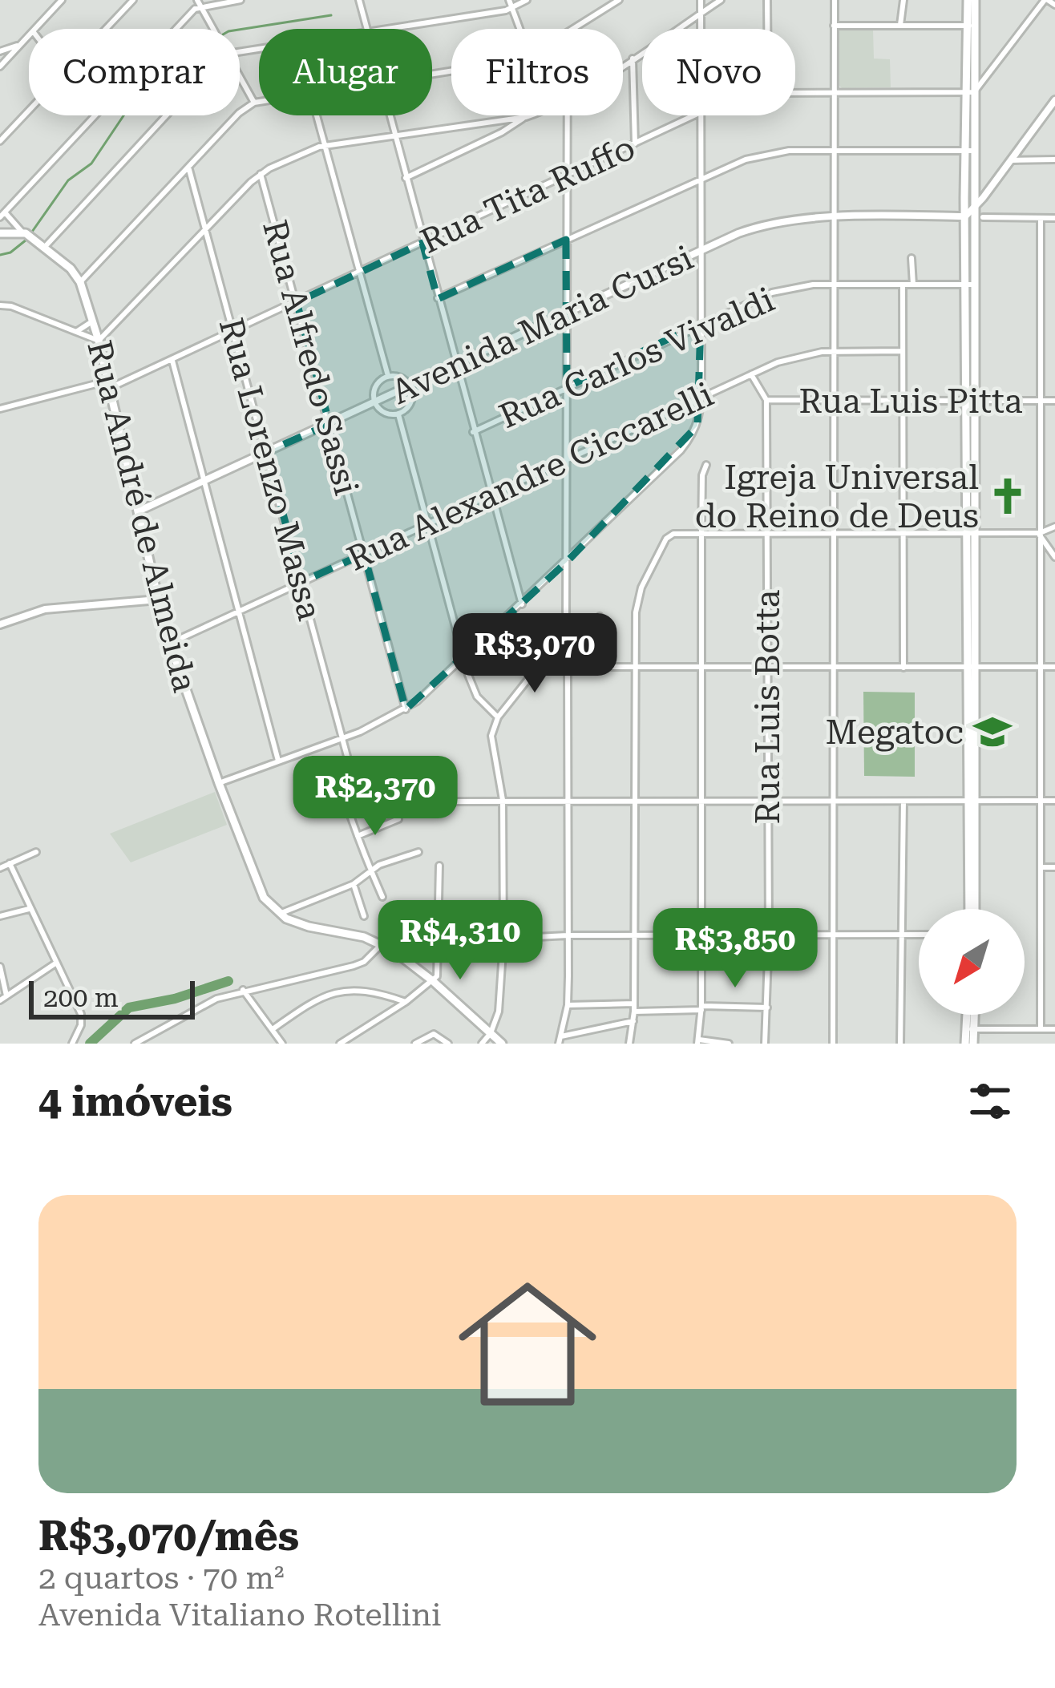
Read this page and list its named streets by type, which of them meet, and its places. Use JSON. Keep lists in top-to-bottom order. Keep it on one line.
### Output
{"streets":{"main road":["Rua André de Almeida"],"street":["Rua Tita Ruffo","Avenida Maria Cursi","Rua Alfredo Sassi","Rua Carlos Vivaldi","Rua Luis Pitta","Rua Lorenzo Massa","Rua Alexandre Ciccarelli","Rua Luis Botta"]},"crossings":[["Rua Tita Ruffo","Rua Alfredo Sassi"],["Rua Tita Ruffo","Rua Lorenzo Massa"],["Rua Tita Ruffo","Rua André de Almeida"],["Avenida Maria Cursi","Rua Alfredo Sassi"],["Avenida Maria Cursi","Rua Lorenzo Massa"],["Avenida Maria Cursi","Rua André de Almeida"],["Rua Alfredo Sassi","Rua Alexandre Ciccarelli"],["Rua Luis Pitta","Rua Luis Botta"],["Rua Lorenzo Massa","Rua Alexandre Ciccarelli"],["Rua Alexandre Ciccarelli","Rua André de Almeida"]],"places":{"church":["Igreja Universal do Reino de Deus"],"school or university":["Megatoc"]},"scale_bar":"200 m","north":"bottom left","page":{"chip":["Comprar","Alugar","Filtros","Novo"],"price":["R$3,070","R$2,370","R$4,310","R$3,850"],"scale":"200 m","heading":"4 imóveis","list":[{"name":"R$3,070/mês","note":"2 quartos · 70 m² · Avenida Vitaliano Rotellini"}]}}
